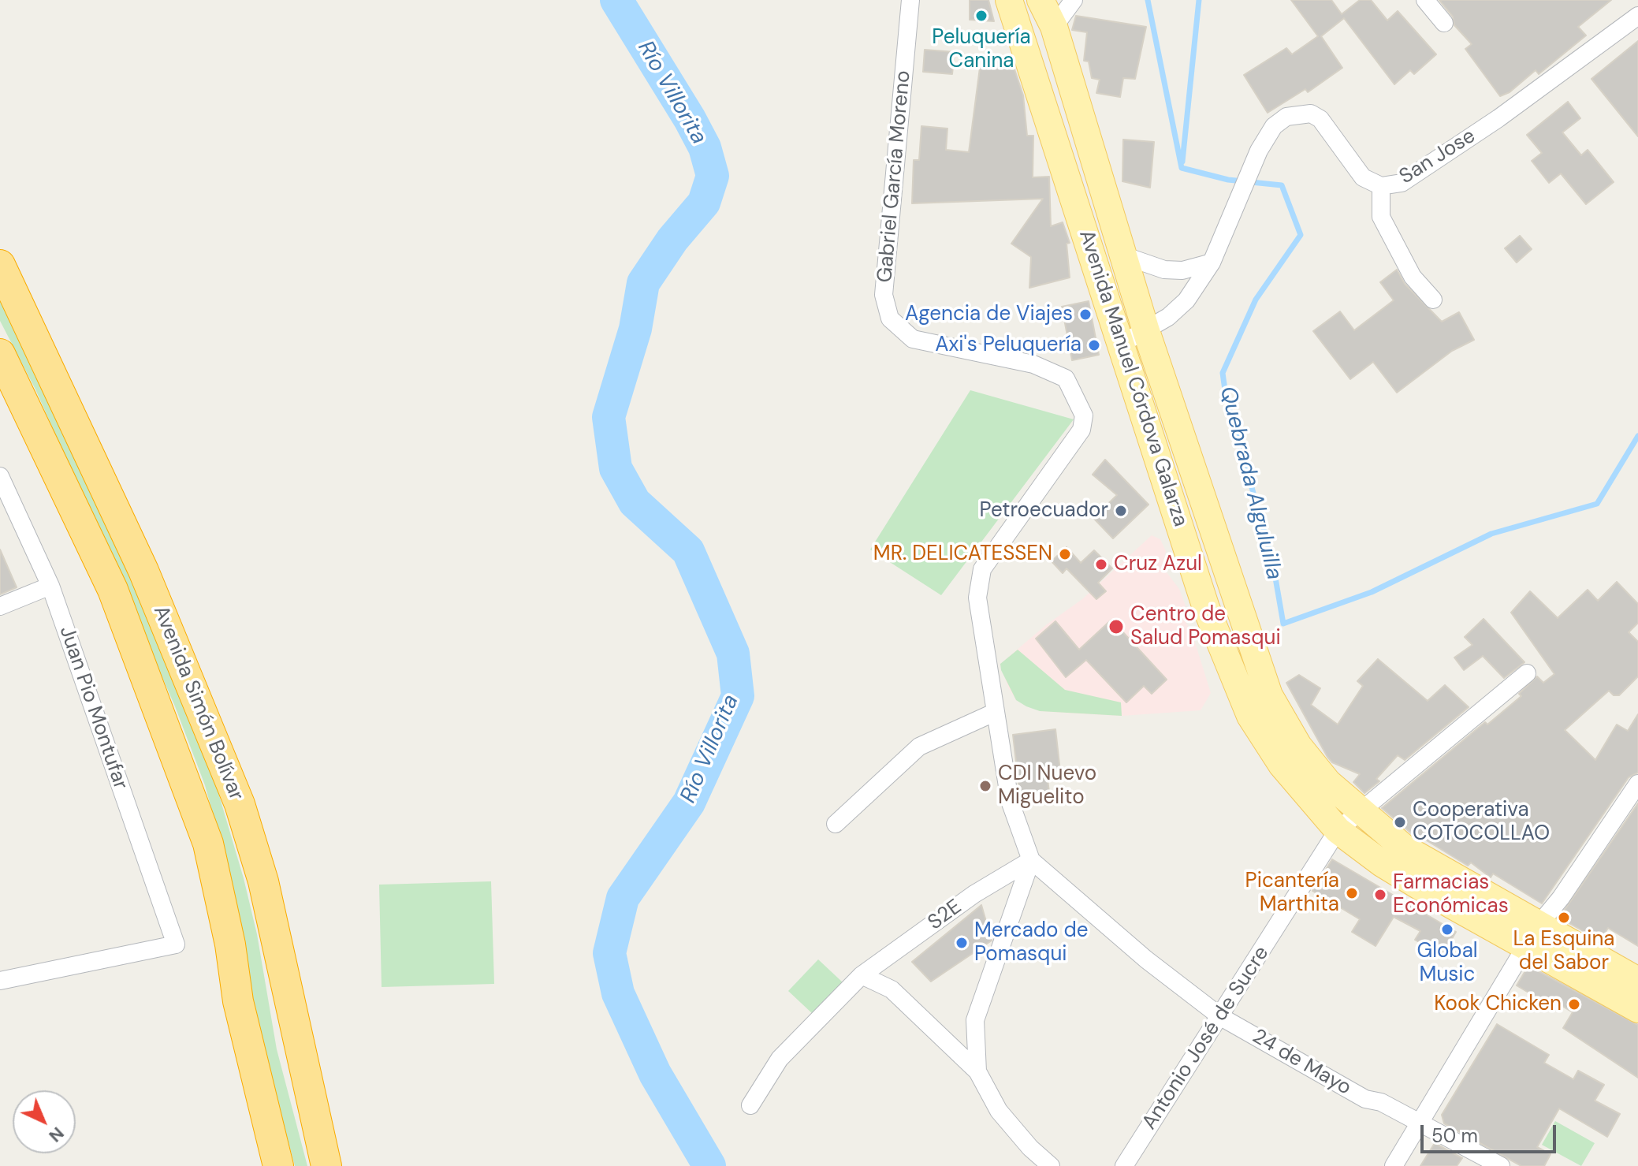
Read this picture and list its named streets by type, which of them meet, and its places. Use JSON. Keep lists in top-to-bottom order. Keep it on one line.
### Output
{"streets":{"highway":["Avenida Simón Bolívar"],"main road":["Avenida Manuel Córdova Galarza"],"street":["San Jose","Gabriel García Moreno","Juan Pio Montufar","S2E","Antonio José de Sucre","24 de Mayo"]},"crossings":[["San Jose","Avenida Manuel Córdova Galarza"],["Gabriel García Moreno","S2E"],["Gabriel García Moreno","24 de Mayo"],["Avenida Manuel Córdova Galarza","Antonio José de Sucre"],["S2E","24 de Mayo"],["Antonio José de Sucre","24 de Mayo"]],"water":["Río Villorita","Quebrada Alguluilla"],"places":["Peluquería Canina","Agencia de Viajes","Axi's Peluquería","Petroecuador","MR. DELICATESSEN","Cruz Azul","Centro de Salud Pomasqui","CDI Nuevo Miguelito","Cooperativa COTOCOLLAO","Picantería Marthita","Farmacias Económicas","La Esquina del Sabor","Global Music","Mercado de Pomasqui","Kook Chicken"],"scale_bar":"50 m","north":"bottom right"}
